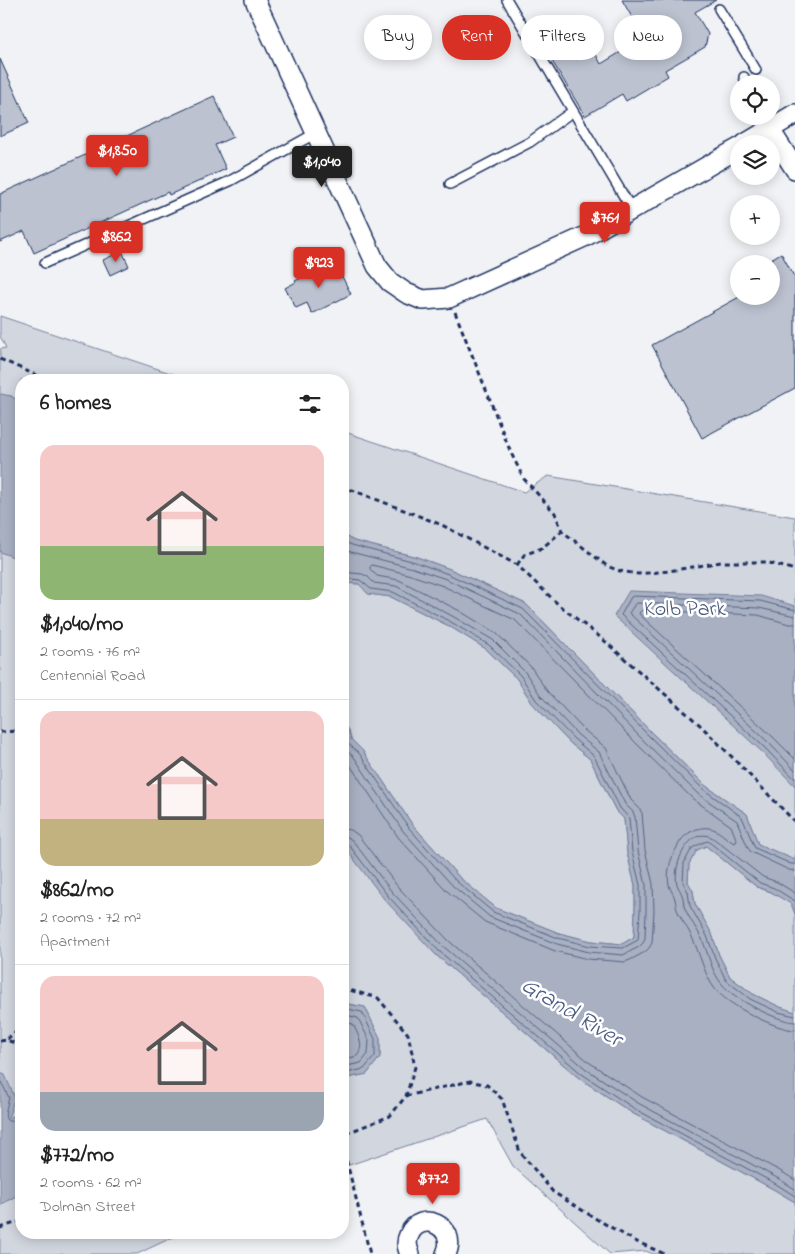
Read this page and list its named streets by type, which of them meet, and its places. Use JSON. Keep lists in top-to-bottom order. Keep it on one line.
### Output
{"water":["Grand River"],"parks":["Kolb Park"],"page":{"chip":["Buy","Rent","Filters","New"],"map_buttons":["+","−"],"price":["$1,850","$1,040","$761","$862","$923","$772"],"heading":"6 homes","list":[{"name":"$1,040/mo","note":"2 rooms · 76 m² · Centennial Road"},{"name":"$862/mo","note":"2 rooms · 72 m² · Apartment"},{"name":"$772/mo","note":"2 rooms · 62 m² · Dolman Street"}]}}
